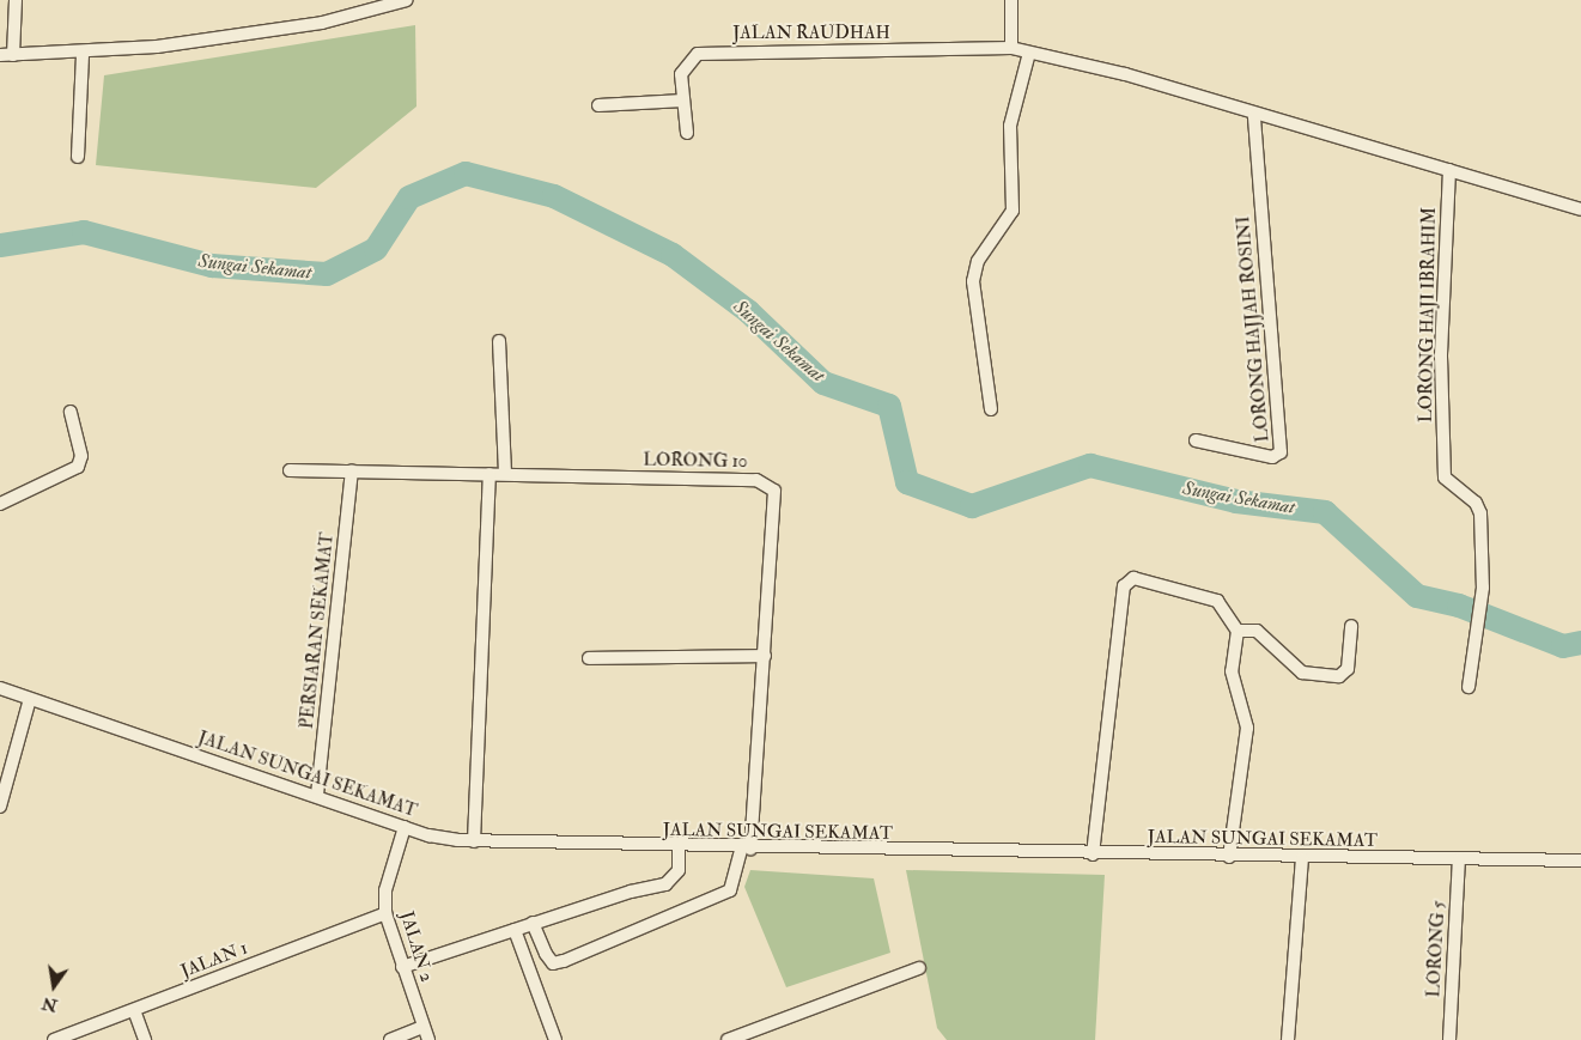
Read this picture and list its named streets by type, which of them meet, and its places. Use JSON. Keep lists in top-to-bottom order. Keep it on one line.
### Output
{"streets":{"street":["JALAN RAUDHAH","LORONG HAJI IBRAHIM","LORONG HAJJAH ROSINI","LORONG 10","PERSIARAN SEKAMAT","JALAN SUNGAI SEKAMAT","JALAN 2","LORONG 5","JALAN 1"]},"crossings":[["JALAN RAUDHAH","LORONG HAJI IBRAHIM"],["JALAN RAUDHAH","LORONG HAJJAH ROSINI"],["LORONG 10","PERSIARAN SEKAMAT"],["LORONG 10","JALAN SUNGAI SEKAMAT"],["PERSIARAN SEKAMAT","JALAN SUNGAI SEKAMAT"],["JALAN SUNGAI SEKAMAT","JALAN 2"],["JALAN SUNGAI SEKAMAT","LORONG 5"],["JALAN 2","JALAN 1"]],"water":["Sungai Sekamat"],"north":"bottom"}
